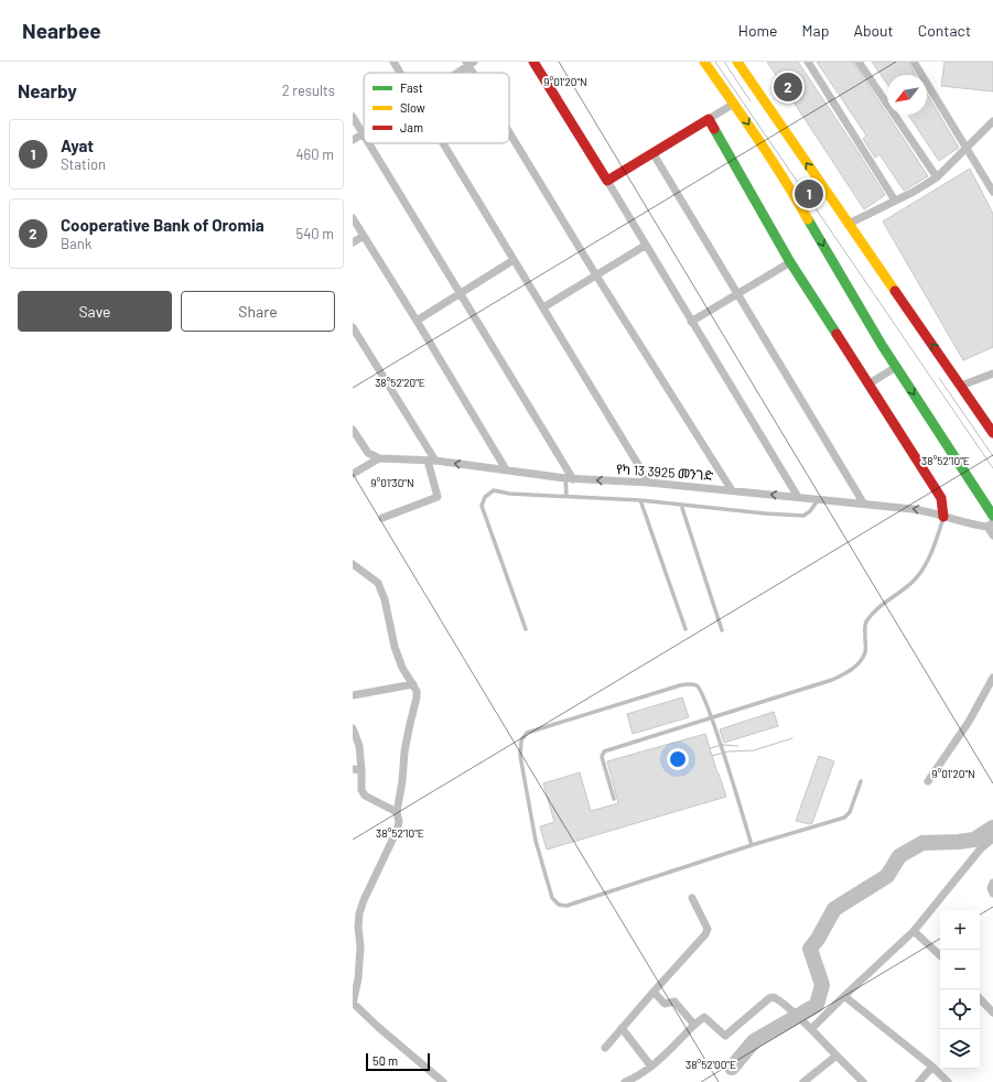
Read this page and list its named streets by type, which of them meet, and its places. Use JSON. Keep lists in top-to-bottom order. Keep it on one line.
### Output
{"streets":{"street":["የካ 13 3925 መንገድ"]},"one_way":["የካ 13 3925 መንገድ"],"legend":["Fast","Slow","Jam"],"scale_bar":"50 m","north":"bottom left","page":{"header":"Nearbee","nav":["Home","Map","About","Contact"],"heading":["Nearby","2 results"],"pins":["2","1"],"list":[{"mark":"1","name":"Ayat","note":"Station","value":"460 m"},{"mark":"2","name":"Cooperative Bank of Oromia","note":"Bank","value":"540 m"}],"buttons":["Save","Share"],"map_buttons":["+","−"],"scale":"50 m"},"coordinates":["9°01'20\"N","38°52'20\"E","38°52'10\"E","9°01'30\"N","38°52'00\"E"]}
